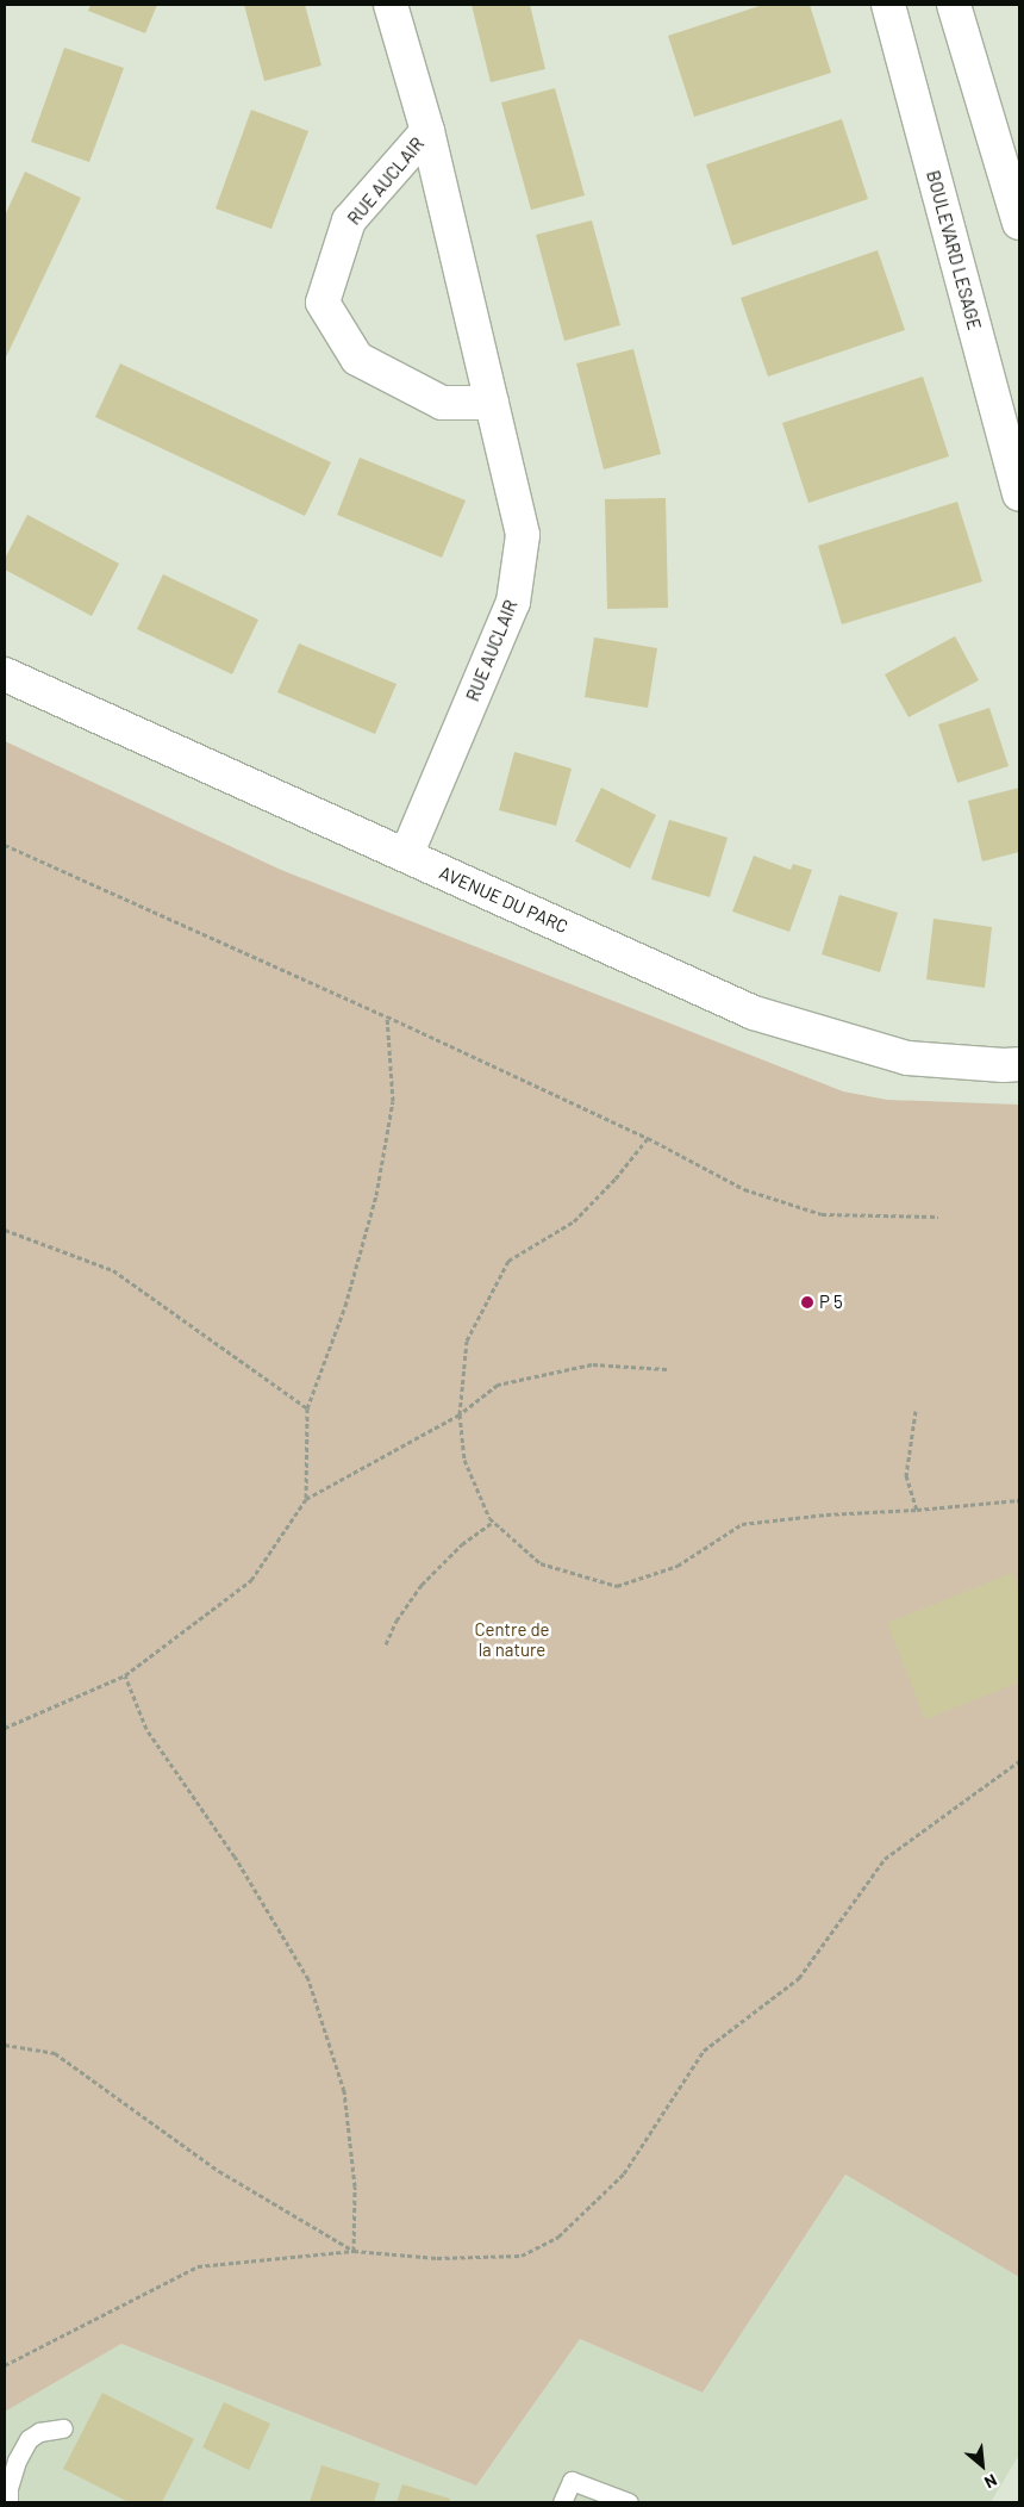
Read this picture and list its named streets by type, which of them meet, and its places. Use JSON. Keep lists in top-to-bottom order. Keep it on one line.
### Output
{"streets":{"street":["RUE AUCLAIR","BOULEVARD LESAGE","AVENUE DU PARC"]},"crossings":[["RUE AUCLAIR","AVENUE DU PARC"]],"parks":["Centre de la nature"],"places":["P 5"],"north":"bottom right"}
